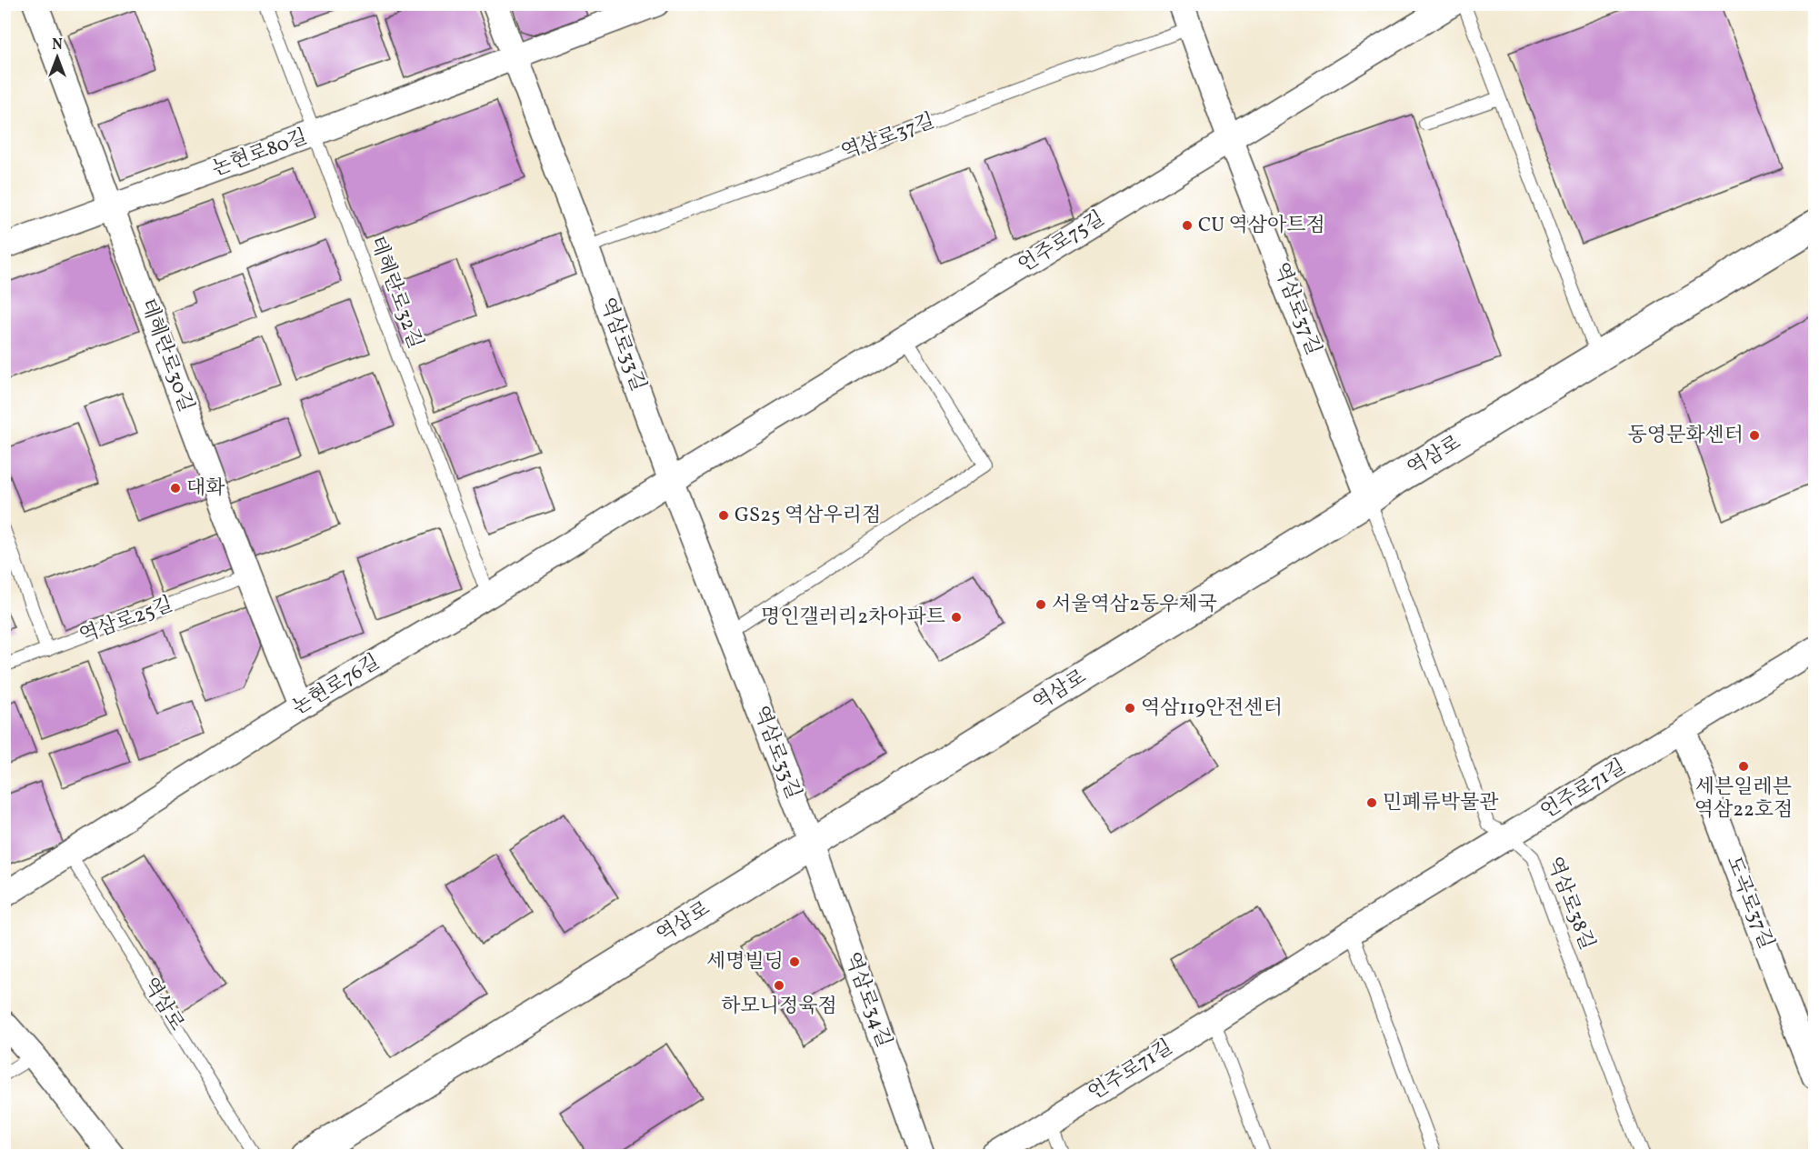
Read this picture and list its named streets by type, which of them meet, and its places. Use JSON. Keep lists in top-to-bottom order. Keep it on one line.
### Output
{"streets":{"main road":["역삼로"],"street":["역삼로37길","논현로80길","언주로75길","역삼로33길","테헤란로30길","논현로76길","언주로71길","도곡로37길","역삼로34길"],"lane":["테헤란로32길","역삼로25길","역삼로38길"]},"crossings":[["역삼로37길","언주로75길"],["역삼로37길","역삼로33길"],["역삼로37길","역삼로"],["역삼로37길","역삼로38길"],["논현로80길","테헤란로32길"],["논현로80길","역삼로33길"],["논현로80길","테헤란로30길"],["언주로75길","역삼로33길"],["언주로75길","논현로76길"],["테헤란로32길","논현로76길"],["역삼로33길","역삼로"],["역삼로33길","논현로76길"],["역삼로33길","역삼로34길"],["테헤란로30길","역삼로25길"],["테헤란로30길","논현로76길"],["역삼로","논현로76길"],["역삼로","역삼로38길"],["역삼로","역삼로34길"],["언주로71길","도곡로37길"],["언주로71길","역삼로38길"]],"places":["CU 역삼아트점","동영문화센터","대화","GS25 역삼우리점","서울역삼2동우체국","명인갤러리2차아파트","역삼119안전센터","세븐일레븐 역삼22호점","민폐류박물관","세명빌딩","하모니정육점"],"north":"top"}
